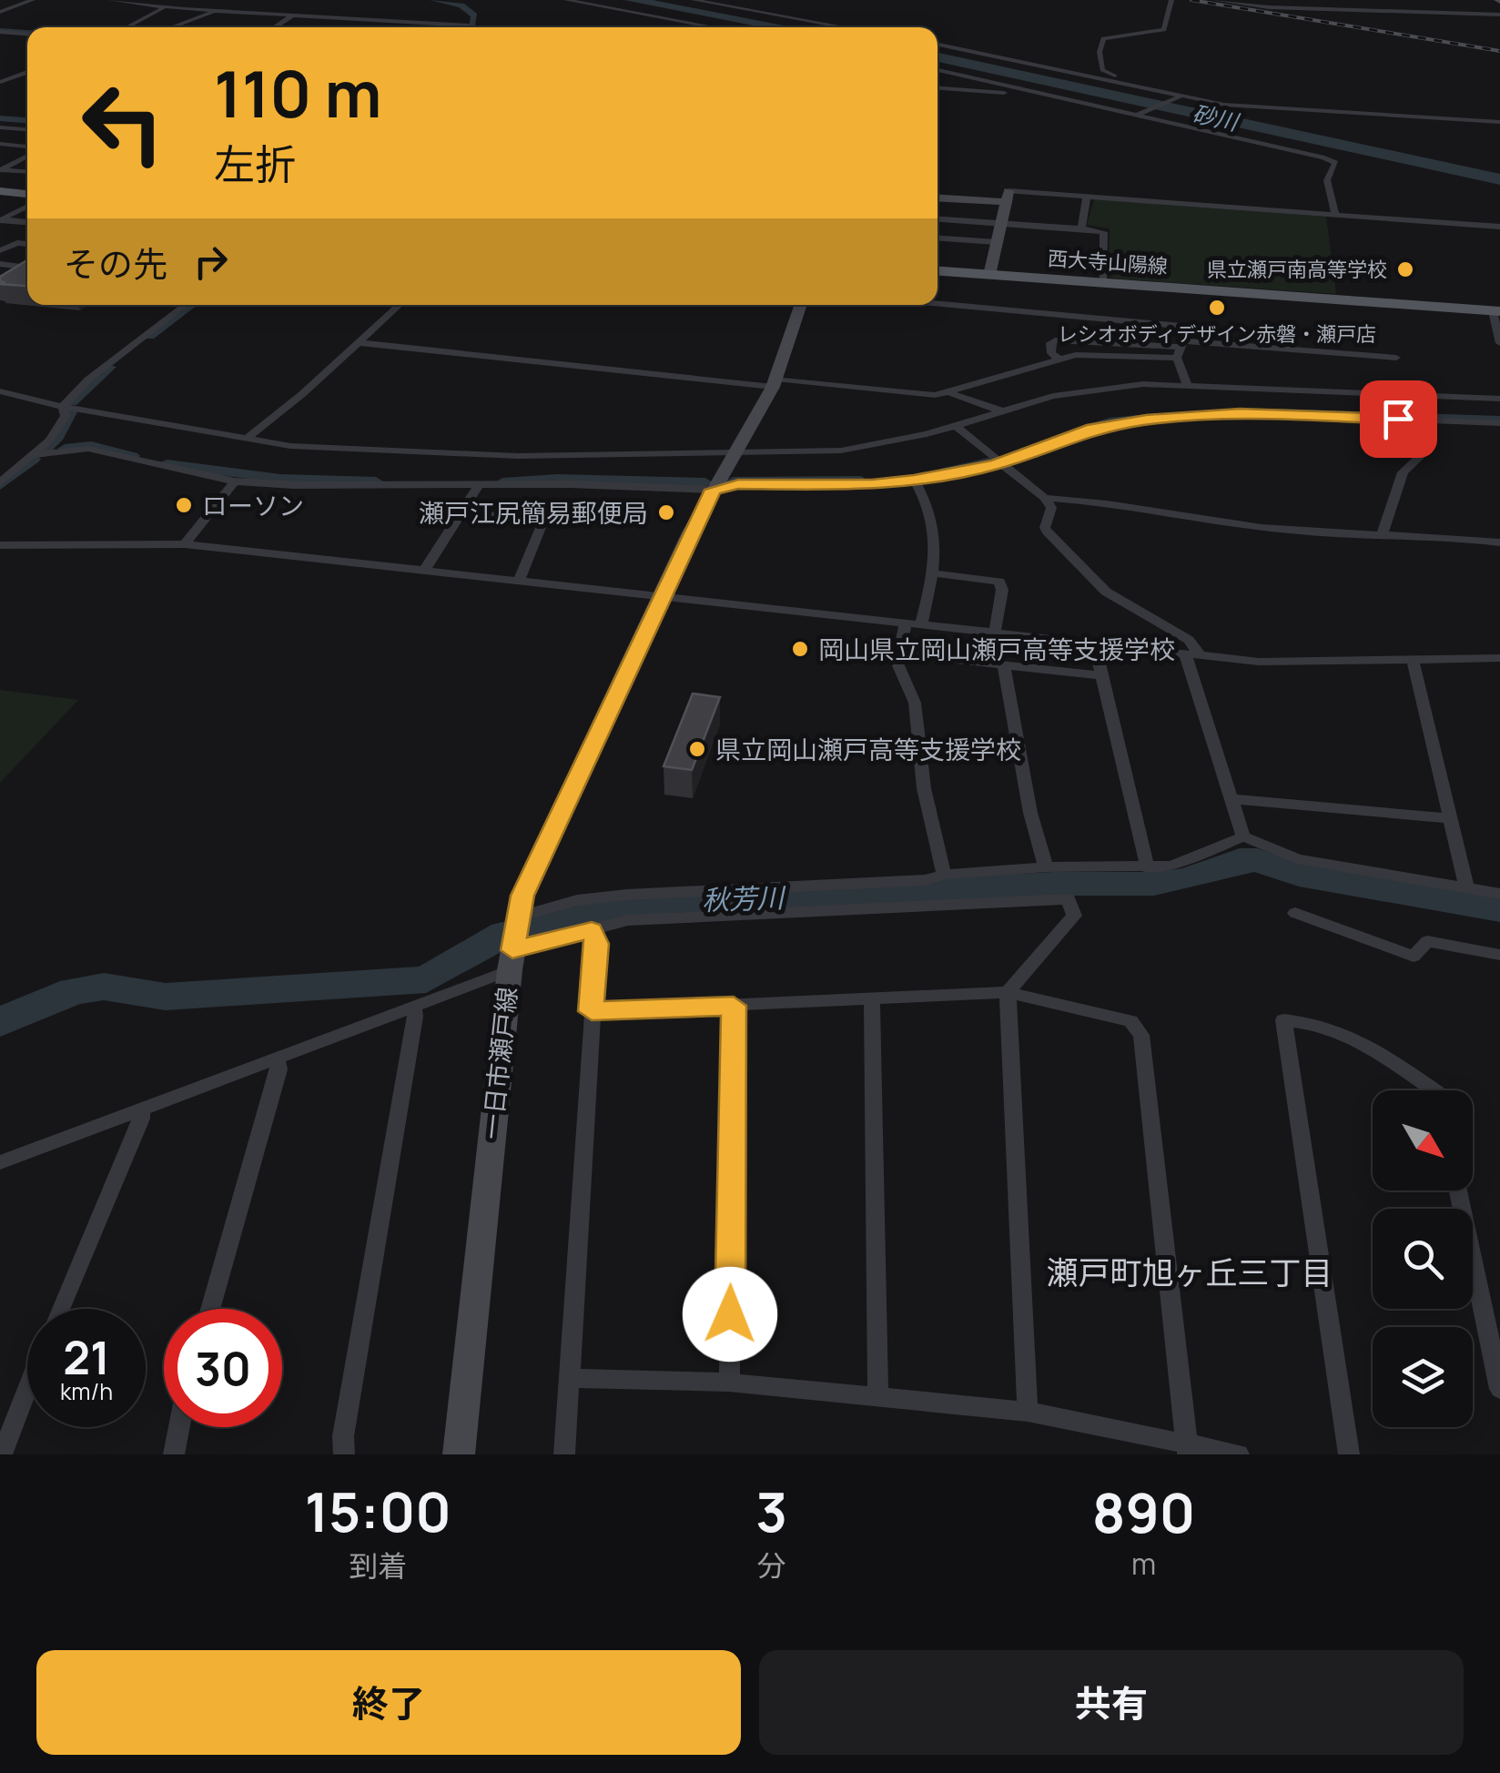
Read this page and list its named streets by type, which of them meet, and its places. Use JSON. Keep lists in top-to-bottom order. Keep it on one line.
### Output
{"streets":{"main road":["西大寺山陽線","一日市瀬戸線"]},"districts":["瀬戸町旭ヶ丘三丁目"],"water":["砂川","秋芳川"],"places":["県立瀬戸南高等学校","レシオボディデザイン赤磐・瀬戸店","ローソン","瀬戸江尻簡易郵便局","岡山県立岡山瀬戸高等支援学校","県立岡山瀬戸高等支援学校"],"north":"bottom right","page":{"turn":["110 m","左折"],"then":"その先","speed":"21 km/h","limit":"30","eta":["15:00","到着","3","分","890","m"],"buttons":["終了","共有"]}}
